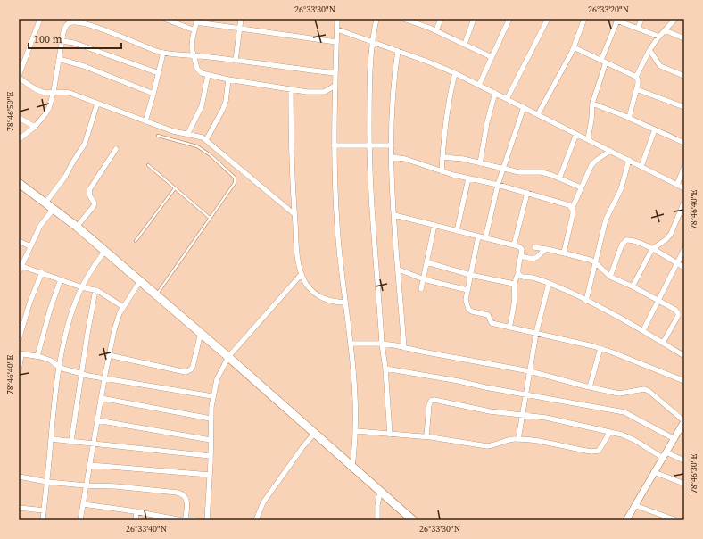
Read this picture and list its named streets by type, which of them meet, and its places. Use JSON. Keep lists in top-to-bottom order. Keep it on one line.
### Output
{"scale_bar":"100 m","coordinates":["26°33'30\"N","26°33'20\"N","78°46'50\"E","78°46'40\"E","78°46'30\"E","26°33'40\"N"]}
